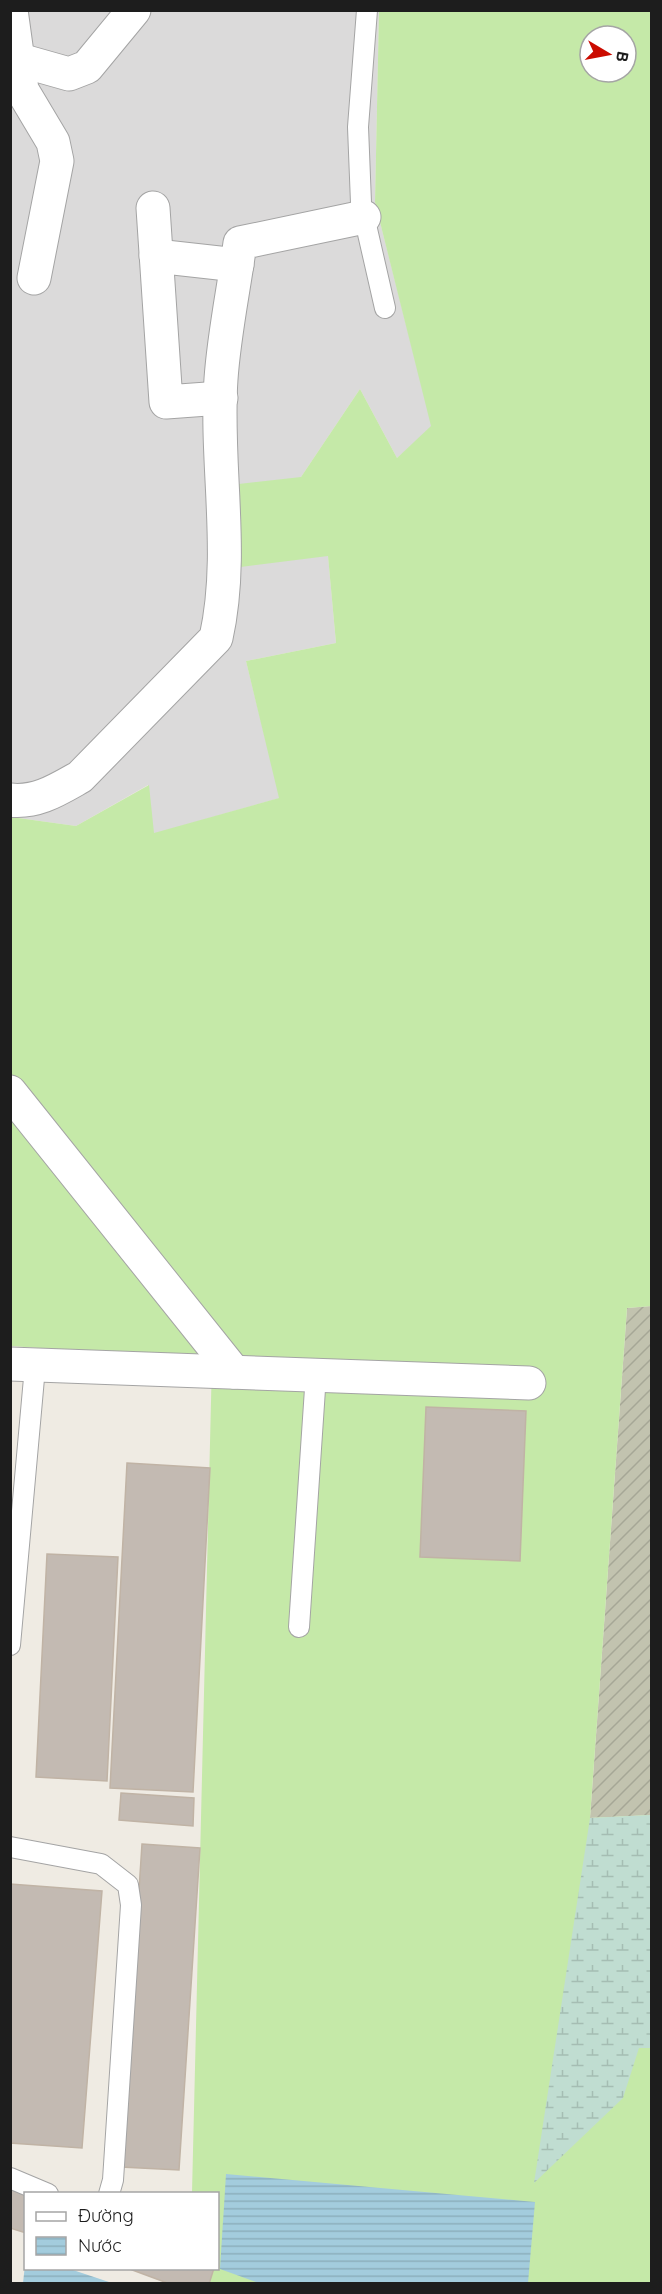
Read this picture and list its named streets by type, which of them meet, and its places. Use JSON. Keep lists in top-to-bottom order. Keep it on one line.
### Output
{"legend":["Đường","Nước"],"north":"right"}
